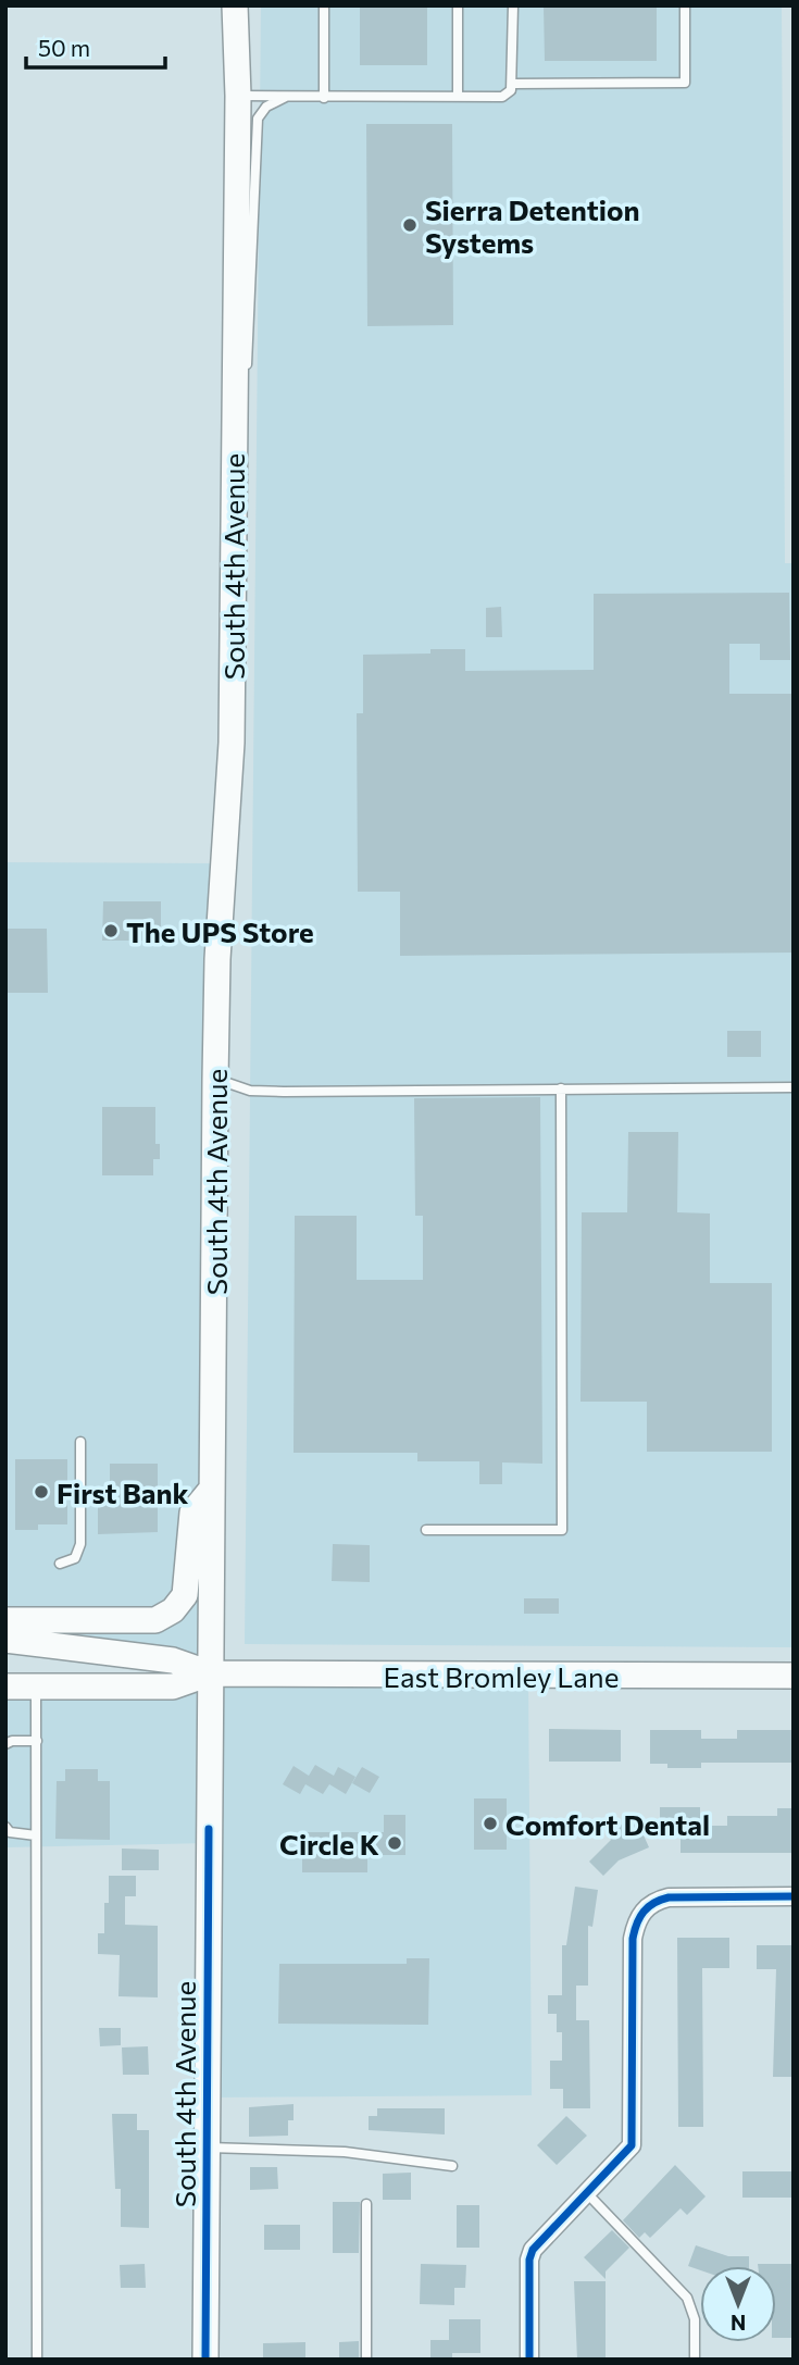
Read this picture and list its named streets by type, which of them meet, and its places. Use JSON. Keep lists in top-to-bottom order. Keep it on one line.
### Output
{"streets":{"main road":["South 4th Avenue","East Bromley Lane"]},"crossings":[["South 4th Avenue","East Bromley Lane"]],"places":["Sierra Detention Systems","The UPS Store","First Bank","Comfort Dental","Circle K"],"scale_bar":"50 m","north":"bottom"}
